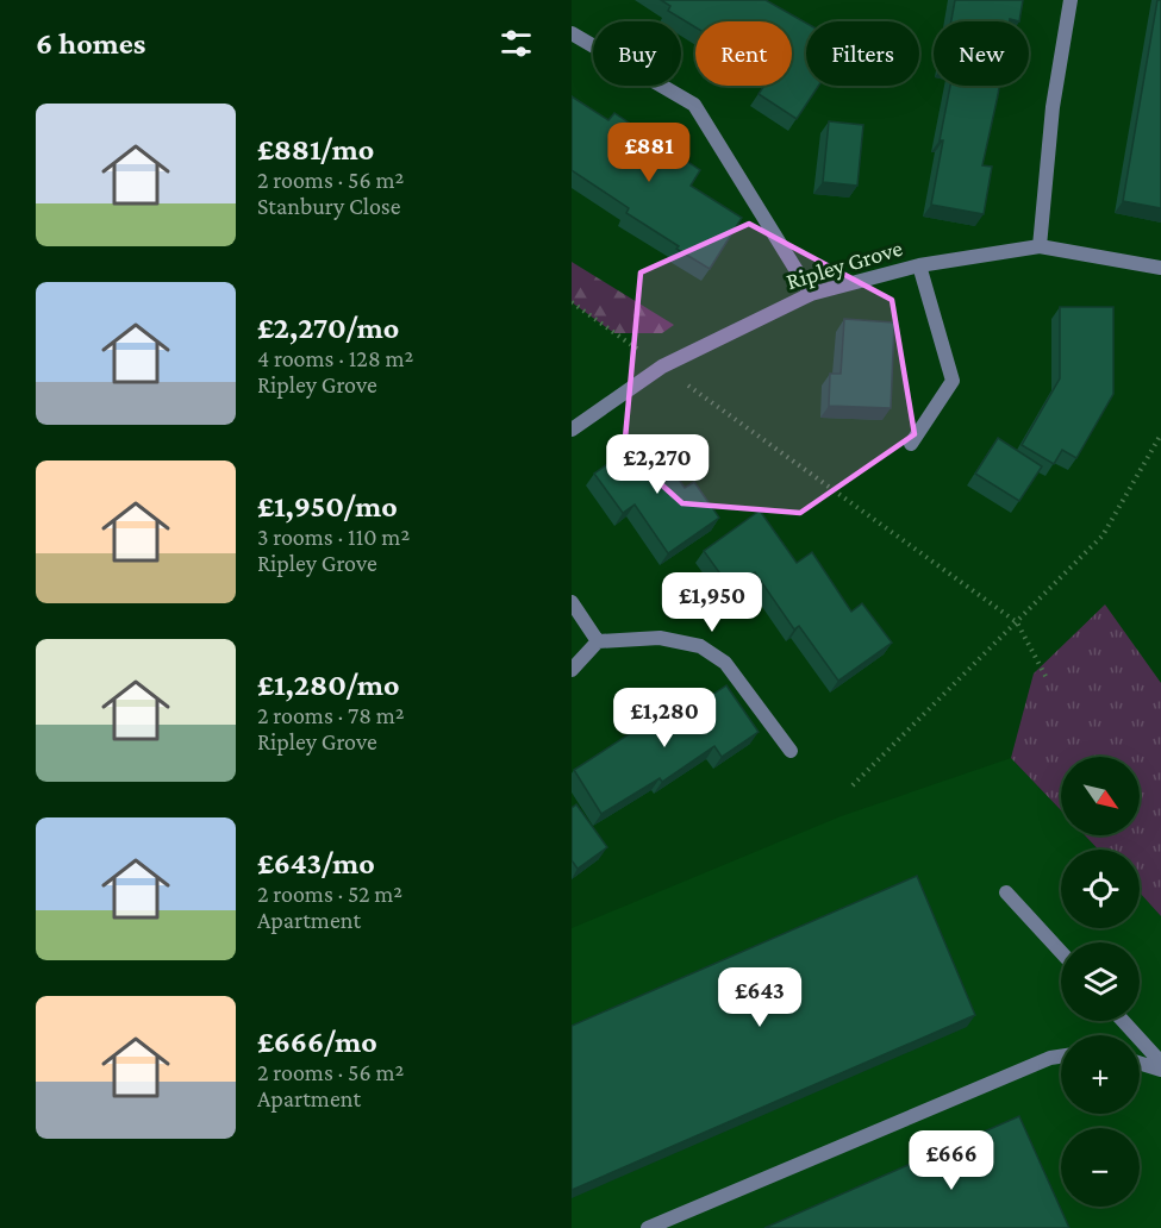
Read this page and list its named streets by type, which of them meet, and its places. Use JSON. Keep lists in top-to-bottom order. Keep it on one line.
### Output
{"streets":{"street":["Ripley Grove"]},"north":"bottom right","page":{"heading":"6 homes","chip":["Buy","Rent","Filters","New"],"list":[{"name":"£881/mo","note":"2 rooms · 56 m² · Stanbury Close"},{"name":"£2,270/mo","note":"4 rooms · 128 m² · Ripley Grove"},{"name":"£1,950/mo","note":"3 rooms · 110 m² · Ripley Grove"},{"name":"£1,280/mo","note":"2 rooms · 78 m² · Ripley Grove"},{"name":"£643/mo","note":"2 rooms · 52 m² · Apartment"},{"name":"£666/mo","note":"2 rooms · 56 m² · Apartment"}],"price":["£881","£2,270","£1,950","£1,280","£643","£666"],"map_buttons":["+","−"]}}
